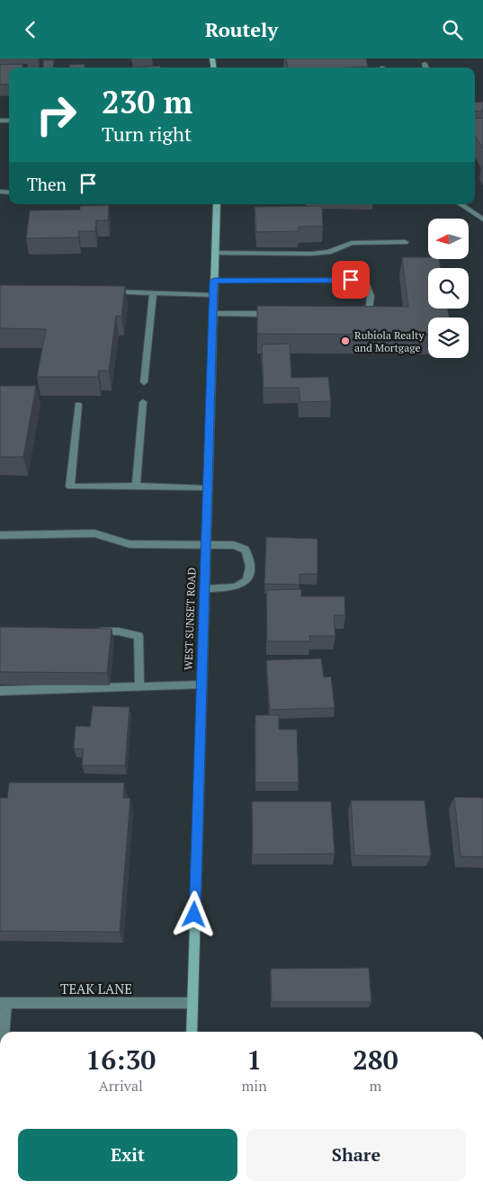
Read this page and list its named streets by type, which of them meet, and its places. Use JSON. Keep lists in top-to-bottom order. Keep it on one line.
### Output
{"streets":{"main road":["WEST SUNSET ROAD"],"street":["TEAK LANE"]},"crossings":[["WEST SUNSET ROAD","TEAK LANE"]],"places":["Rubiola Realty and Mortgage"],"north":"left","page":{"header":"Routely","turn":["230 m","Turn right"],"then":"Then","eta":["16:30","Arrival","1","min","280","m"],"buttons":["Exit","Share"]}}
